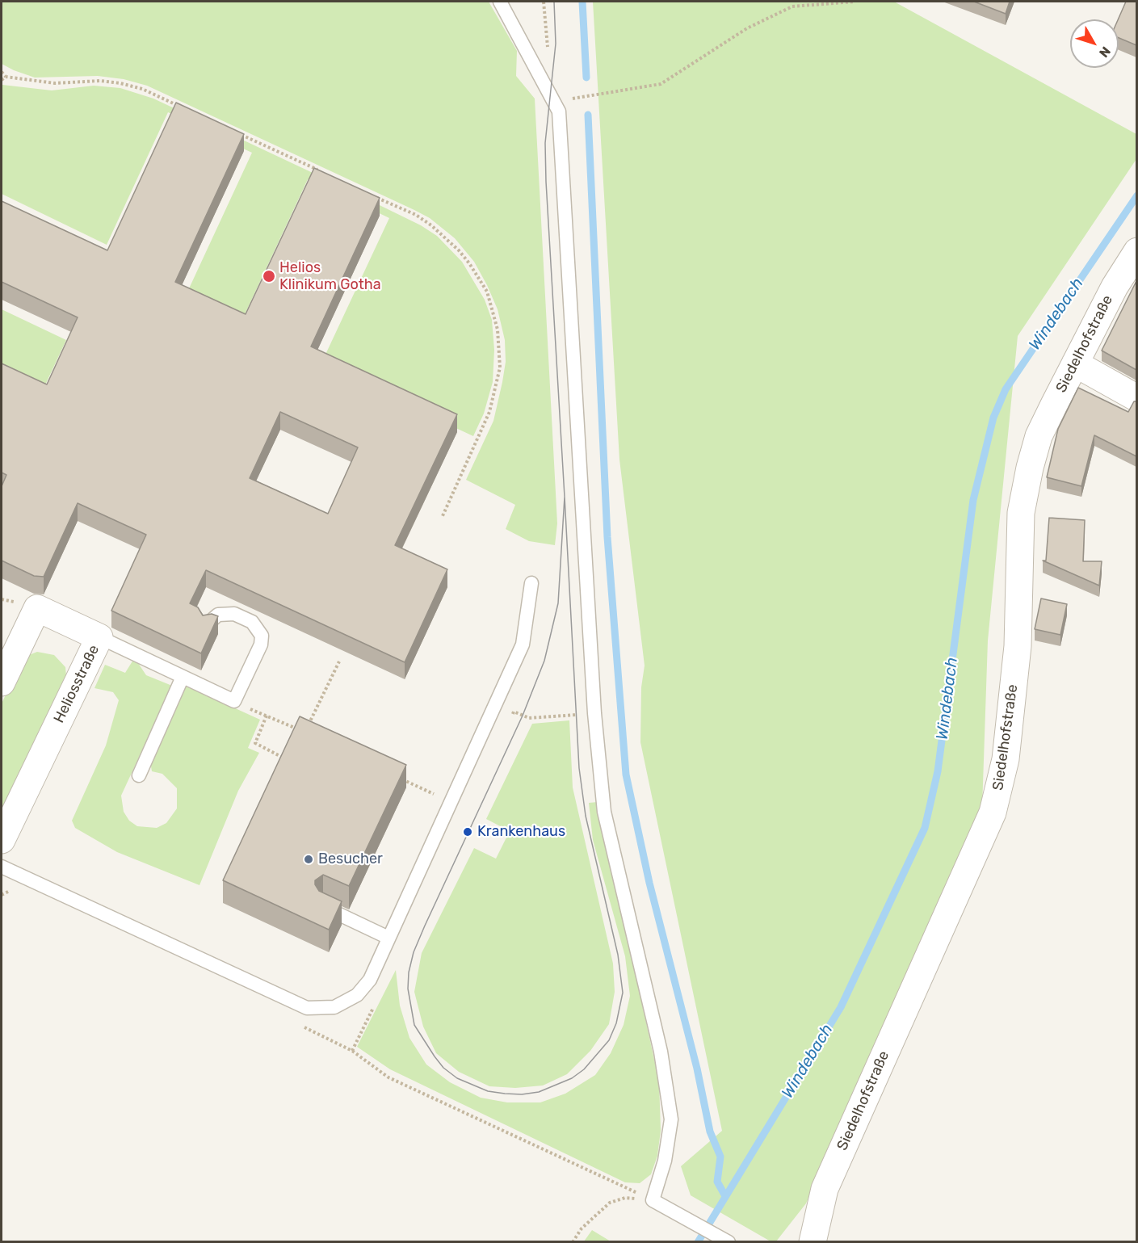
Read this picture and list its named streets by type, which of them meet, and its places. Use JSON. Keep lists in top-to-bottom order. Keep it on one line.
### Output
{"streets":{"street":["Siedelhofstraße","Heliosstraße"]},"water":["Windebach"],"places":["Helios Klinikum Gotha","Krankenhaus","Besucher"],"north":"bottom right"}
